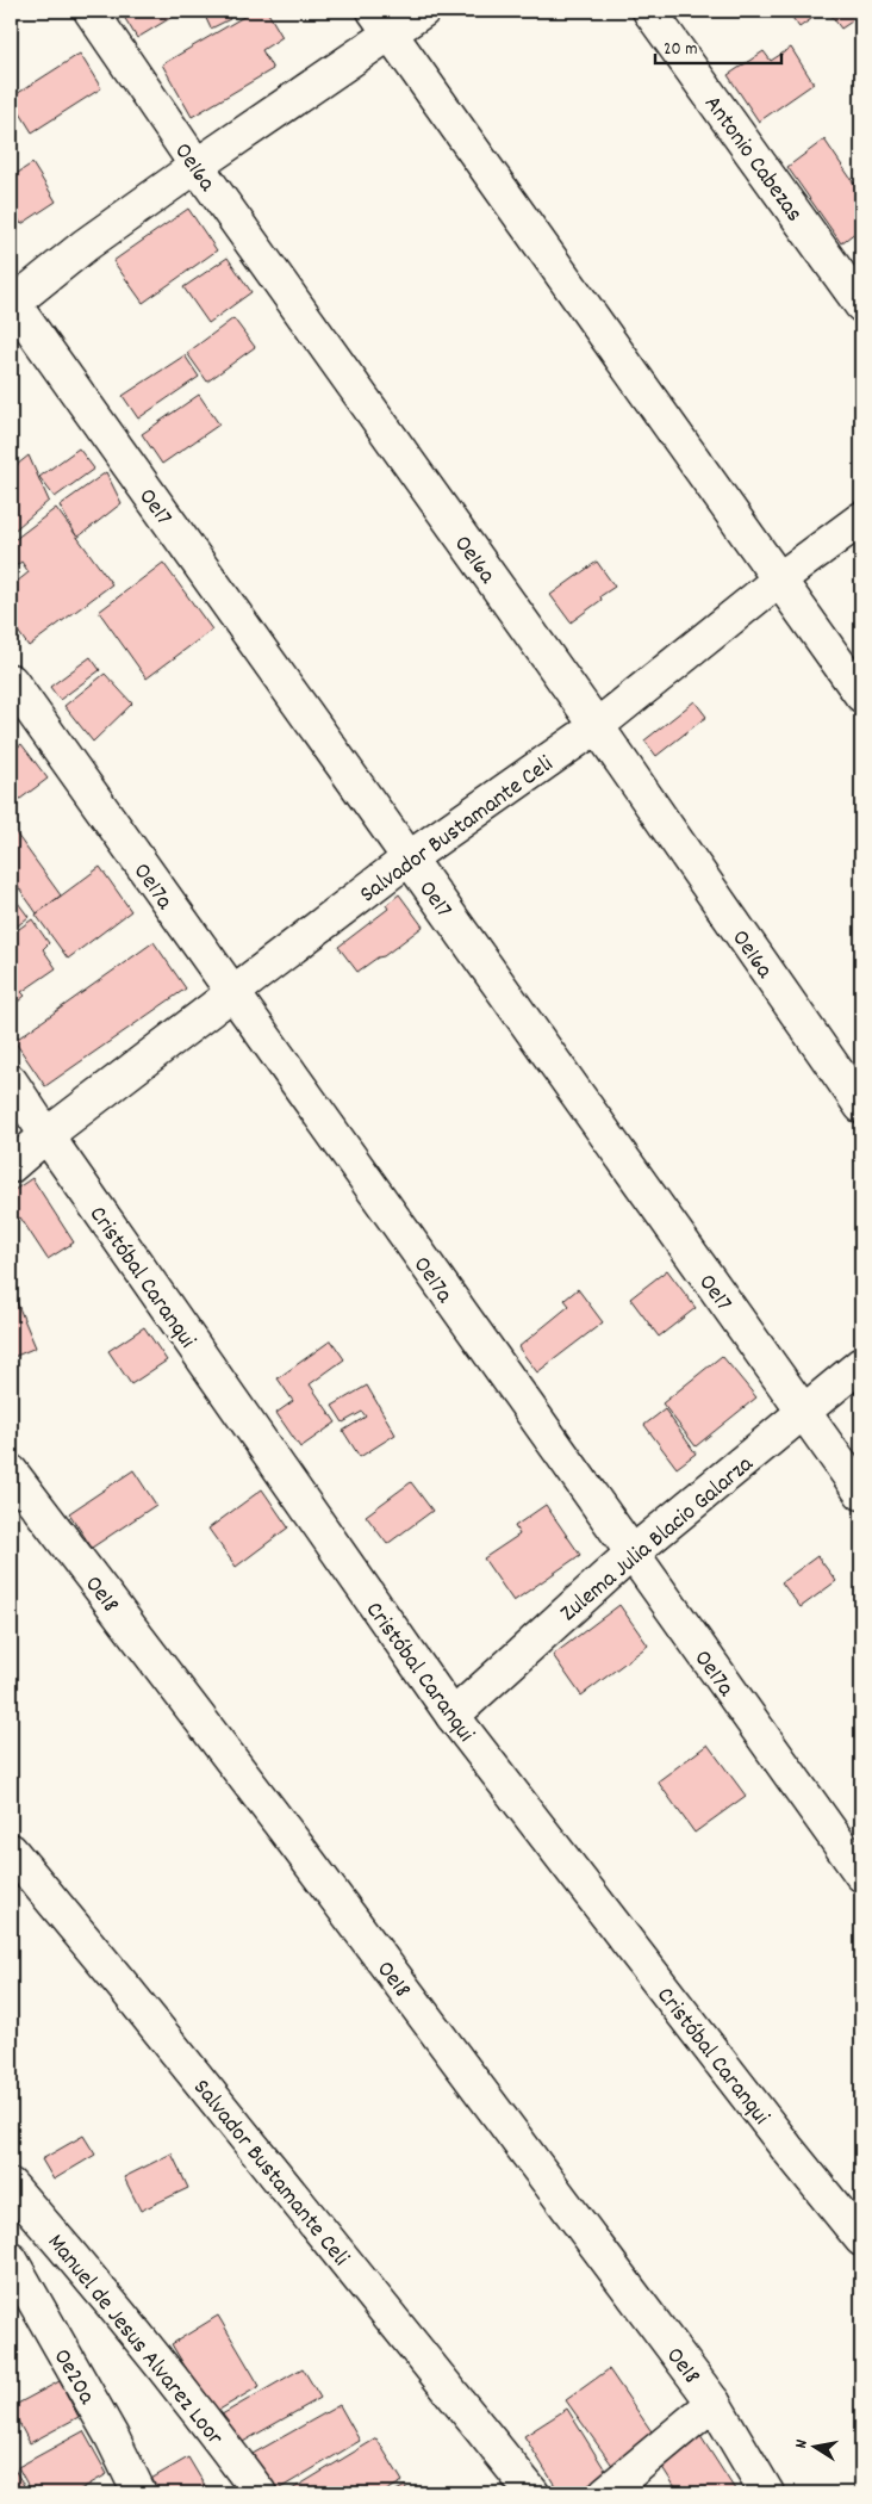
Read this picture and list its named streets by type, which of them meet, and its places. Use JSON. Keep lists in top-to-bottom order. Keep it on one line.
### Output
{"streets":{"street":["Antonio Cabezas","Oe16a","Oe17","Salvador Bustamante Celi","Oe17a","Cristóbal Caranqui","Zulema Julia Blacio Galarza","Oe18","Manuel de Jesus Alvarez Loor","Oe20a"]},"crossings":[["Oe16a","Salvador Bustamante Celi"],["Oe17","Salvador Bustamante Celi"],["Oe17","Zulema Julia Blacio Galarza"],["Salvador Bustamante Celi","Oe17a"],["Salvador Bustamante Celi","Cristóbal Caranqui"],["Oe17a","Zulema Julia Blacio Galarza"],["Cristóbal Caranqui","Zulema Julia Blacio Galarza"]],"scale_bar":"20 m","north":"left"}
